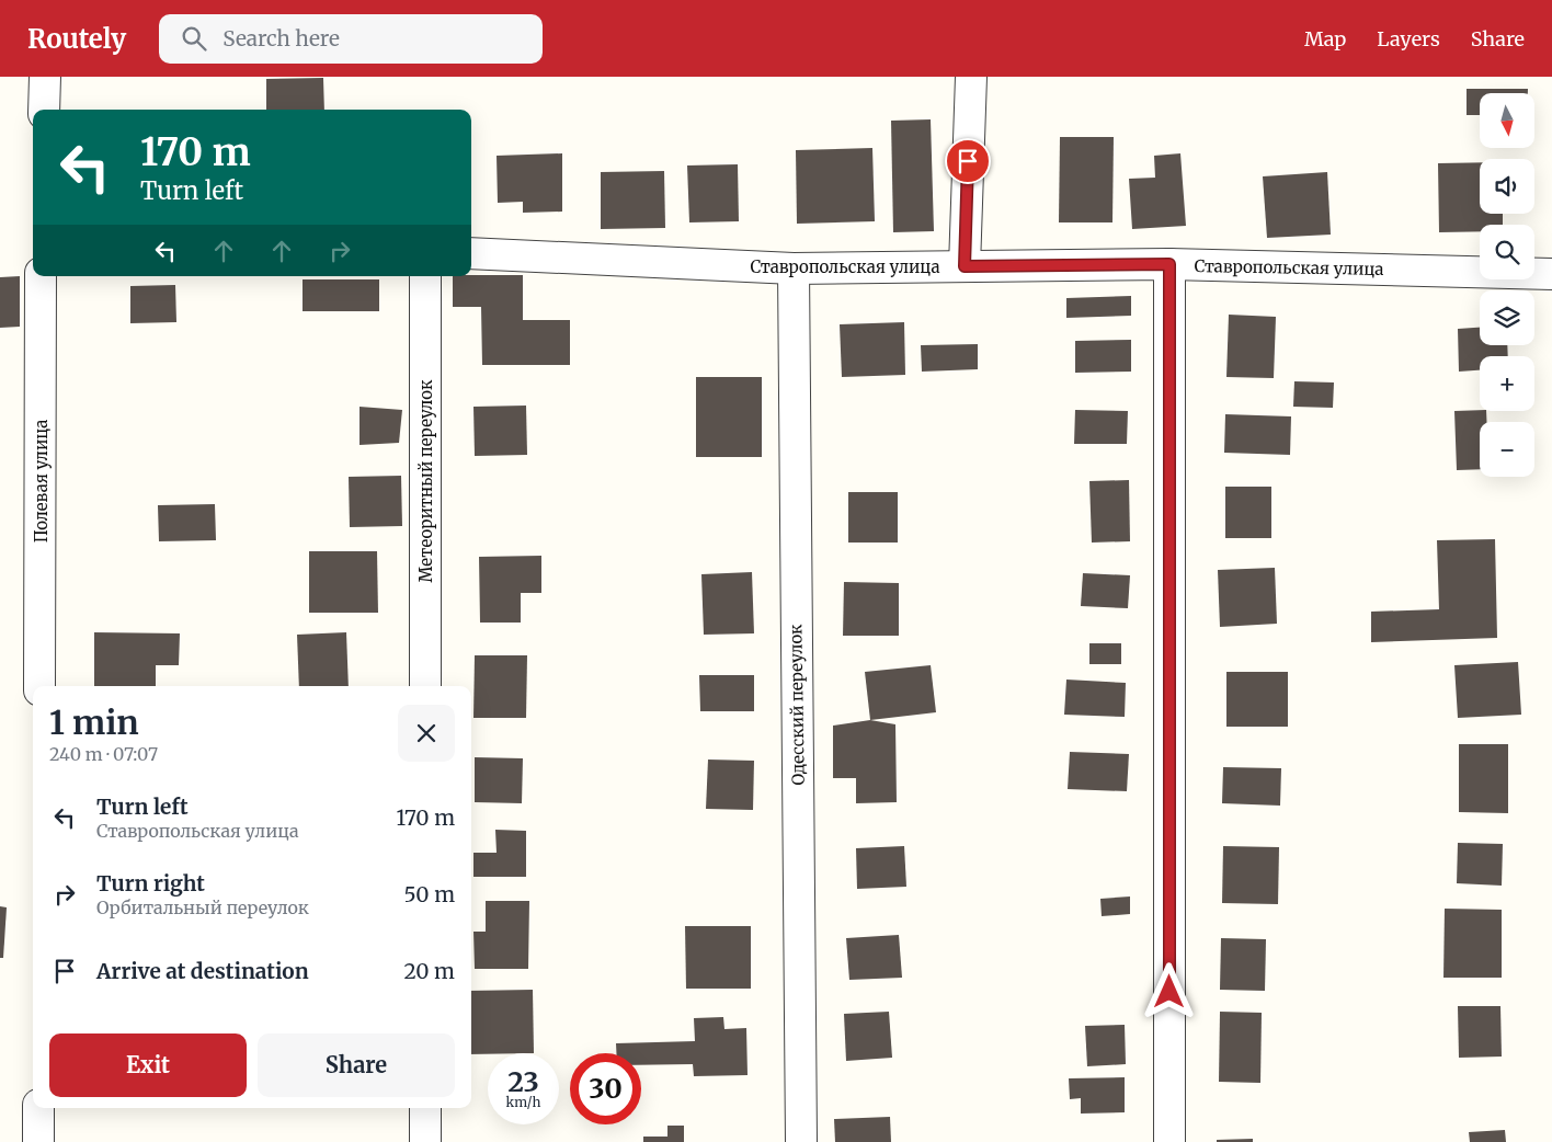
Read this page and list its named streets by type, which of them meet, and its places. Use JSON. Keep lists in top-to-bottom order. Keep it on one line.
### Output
{"streets":{"street":["Ставропольская улица","Полевая улица","Метеоритный переулок","Одесский переулок"]},"crossings":[["Ставропольская улица","Одесский переулок"]],"north":"bottom","page":{"header":"Routely","search":"Search here","nav":["Map","Layers","Share"],"map_buttons":["+","−"],"turn":["170 m","Turn left"],"heading":["1 min","240 m · 07:07"],"list":[{"name":"Turn left","note":"Ставропольская улица","value":"170 m"},{"name":"Turn right","note":"Орбитальный переулок","value":"50 m"},{"name":"Arrive at destination","value":"20 m"}],"buttons":["Exit","Share"],"speed":"23 km/h","limit":"30"}}
